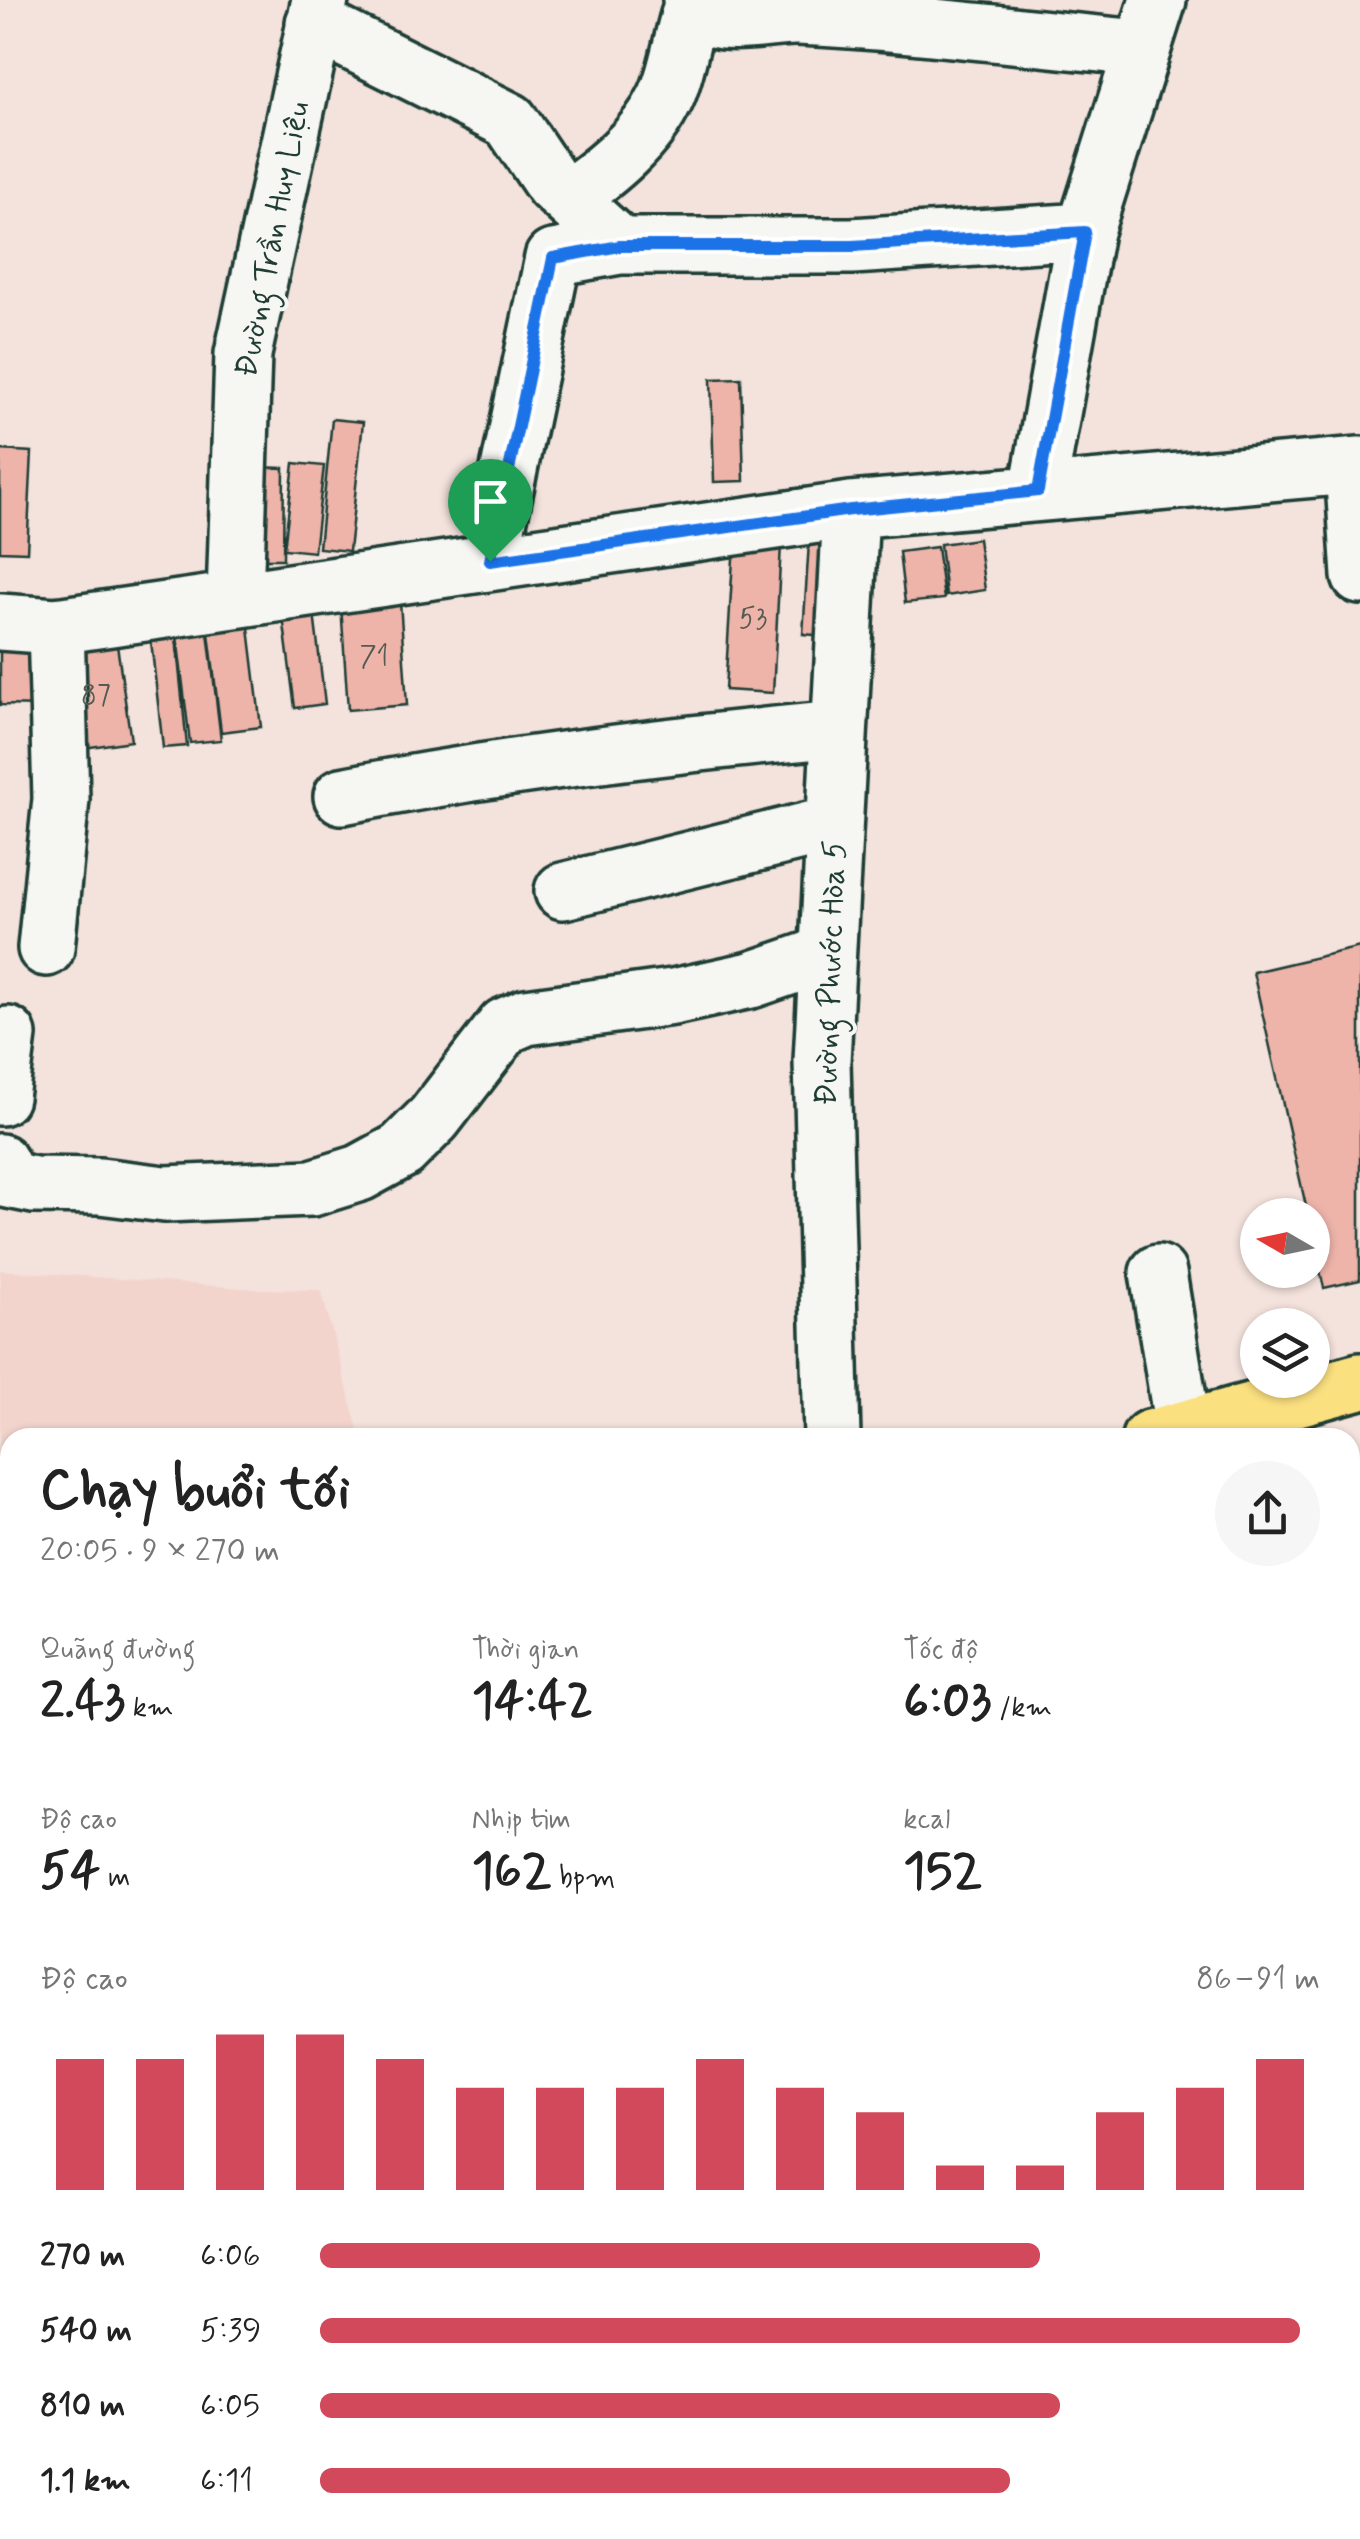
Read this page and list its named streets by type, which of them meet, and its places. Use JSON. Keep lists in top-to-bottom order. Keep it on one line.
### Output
{"streets":{"street":["Đường Trần Huy Liệu","Đường Phước Hòa 5"]},"house_numbers":["53","71","87"],"north":"left","page":{"heading":["Chạy buổi tối","20:05 · 9 × 270 m"],"stats":[["Quãng đường","2.43 km"],["Thời gian","14:42"],["Tốc độ","6:03 /km"],["Độ cao","54 m"],["Nhịp tim","162 bpm"],["kcal","152"]],"chart":["Độ cao","86–91 m"],"list":[{"name":"270 m","note":"6:06"},{"name":"540 m","note":"5:39"},{"name":"810 m","note":"6:05"},{"name":"1.1 km","note":"6:11"}]}}
